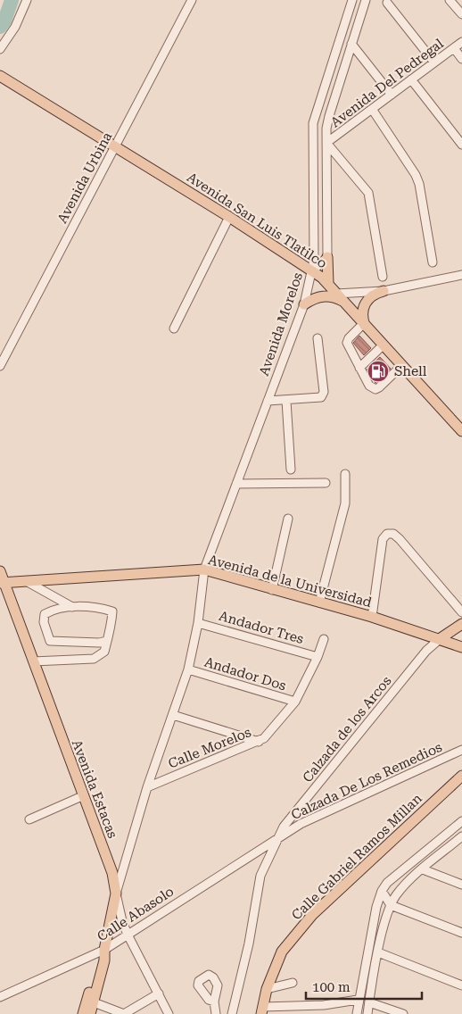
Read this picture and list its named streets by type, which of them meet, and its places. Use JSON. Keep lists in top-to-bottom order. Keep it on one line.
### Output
{"streets":{"main road":["Avenida San Luis Tlatilco","Avenida de la Universidad","Avenida Estacas","Calle Gabriel Ramos Millan"],"street":["Avenida Del Pedregal","Avenida Urbina","Avenida Morelos","Andador Tres","Andador Dos","Calzada de los Arcos","Calle Morelos","Calzada De Los Remedios","Calle Abasolo"]},"crossings":[["Avenida Urbina","Avenida San Luis Tlatilco"],["Avenida San Luis Tlatilco","Avenida Morelos"],["Avenida Morelos","Avenida de la Universidad"],["Avenida Morelos","Andador Tres"],["Avenida Morelos","Andador Dos"],["Avenida Morelos","Calle Morelos"],["Avenida Morelos","Avenida Estacas"],["Avenida de la Universidad","Calzada de los Arcos"],["Avenida de la Universidad","Avenida Estacas"],["Andador Tres","Calle Morelos"],["Andador Dos","Calle Morelos"],["Calzada de los Arcos","Calzada De Los Remedios"],["Calzada de los Arcos","Calle Abasolo"],["Calzada De Los Remedios","Calle Abasolo"],["Avenida Estacas","Calle Abasolo"]],"places":{"fuel station":["Shell"]},"scale_bar":"100 m"}
